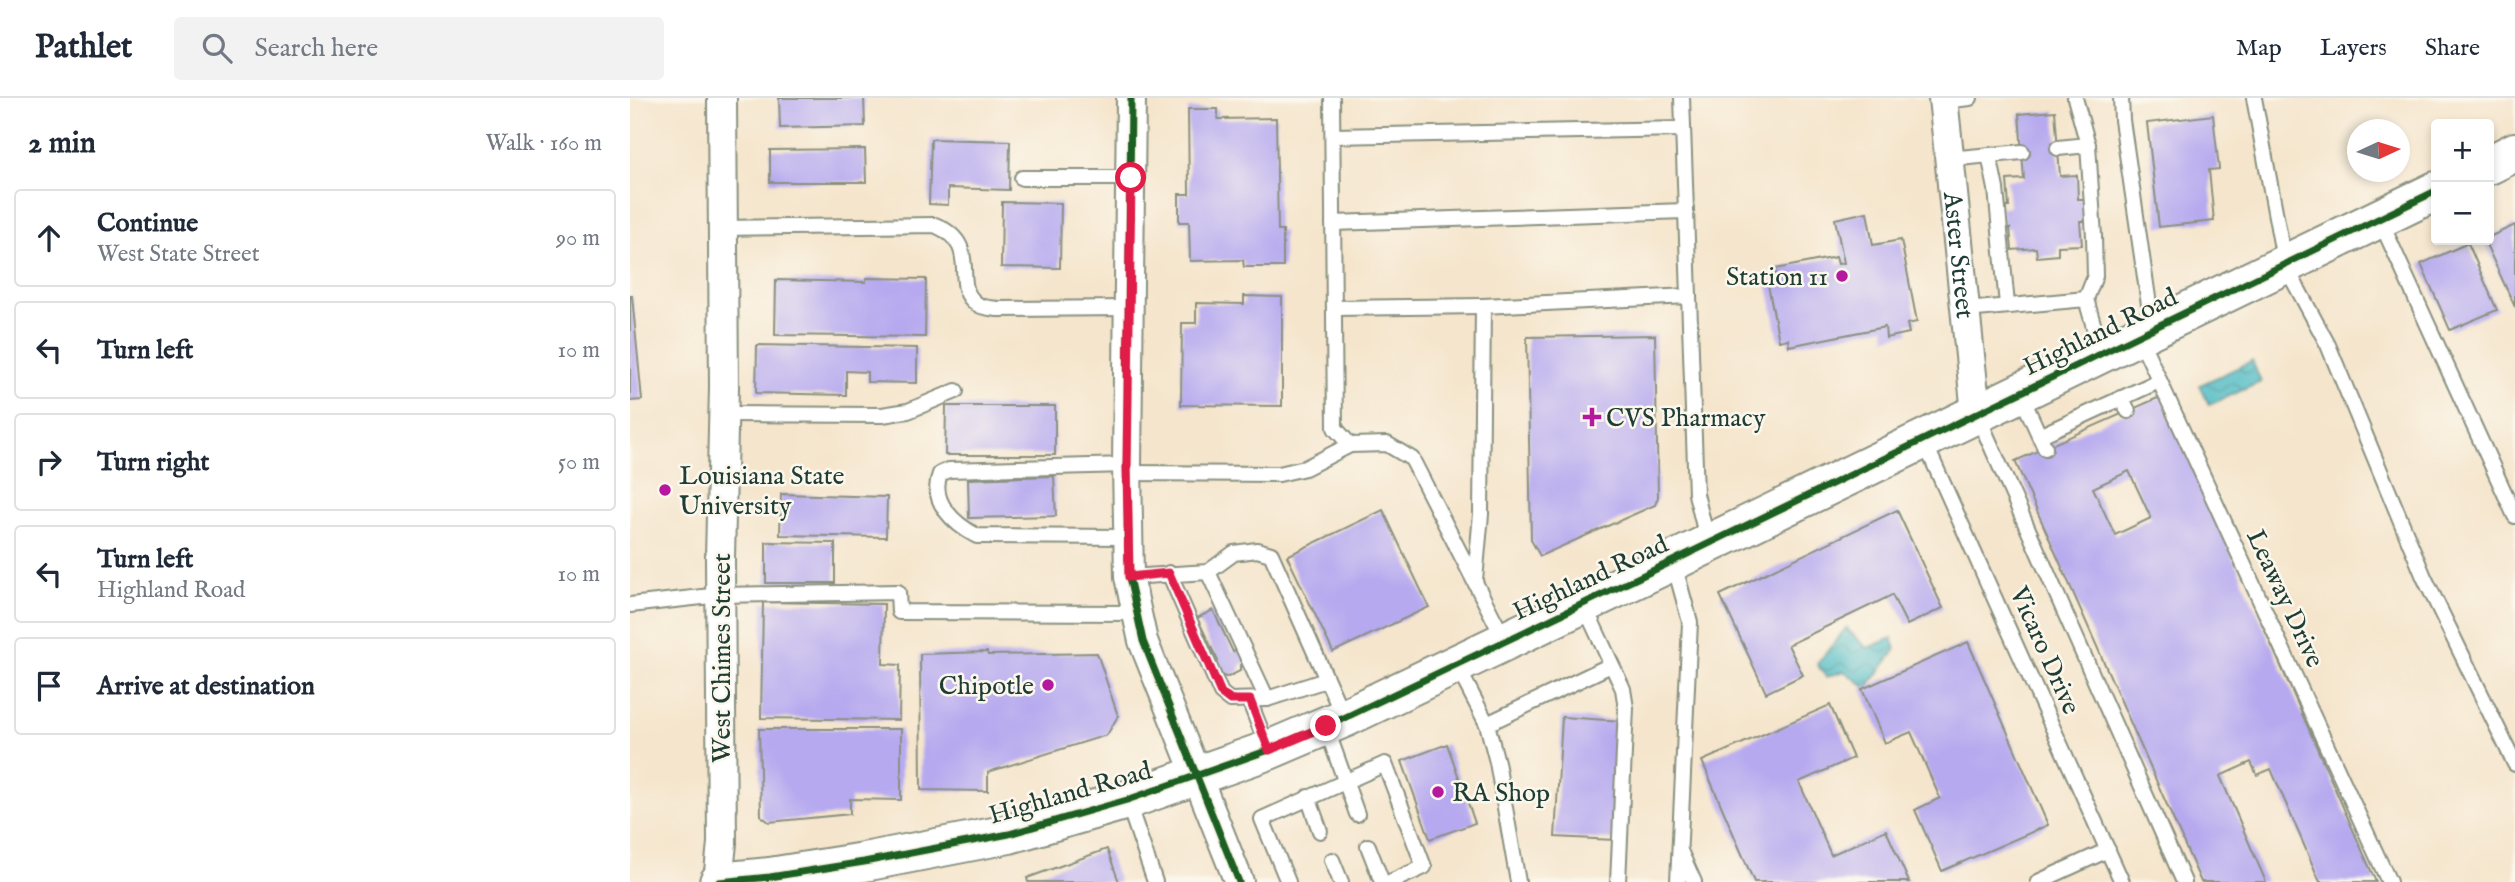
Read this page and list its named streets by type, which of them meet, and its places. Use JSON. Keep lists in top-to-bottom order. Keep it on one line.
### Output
{"streets":{"street":["Aster Street","Highland Road","West Chimes Street"],"lane":["Leaway Drive","Vicaro Drive"]},"crossings":[["Aster Street","Highland Road"],["Highland Road","Leaway Drive"],["Highland Road","Vicaro Drive"],["Highland Road","West Chimes Street"]],"places":{"other":["Station 11","Louisiana State University","Chipotle","RA Shop"],"health":["CVS Pharmacy"]},"north":"right","page":{"header":"Pathlet","search":"Search here","nav":["Map","Layers","Share"],"heading":["2 min","Walk · 160 m"],"map_buttons":["+","−"],"list":[["Continue","West State Street","90 m"],["Turn left","10 m"],["Turn right","50 m"],["Turn left","Highland Road","10 m"],"Arrive at destination"]}}
